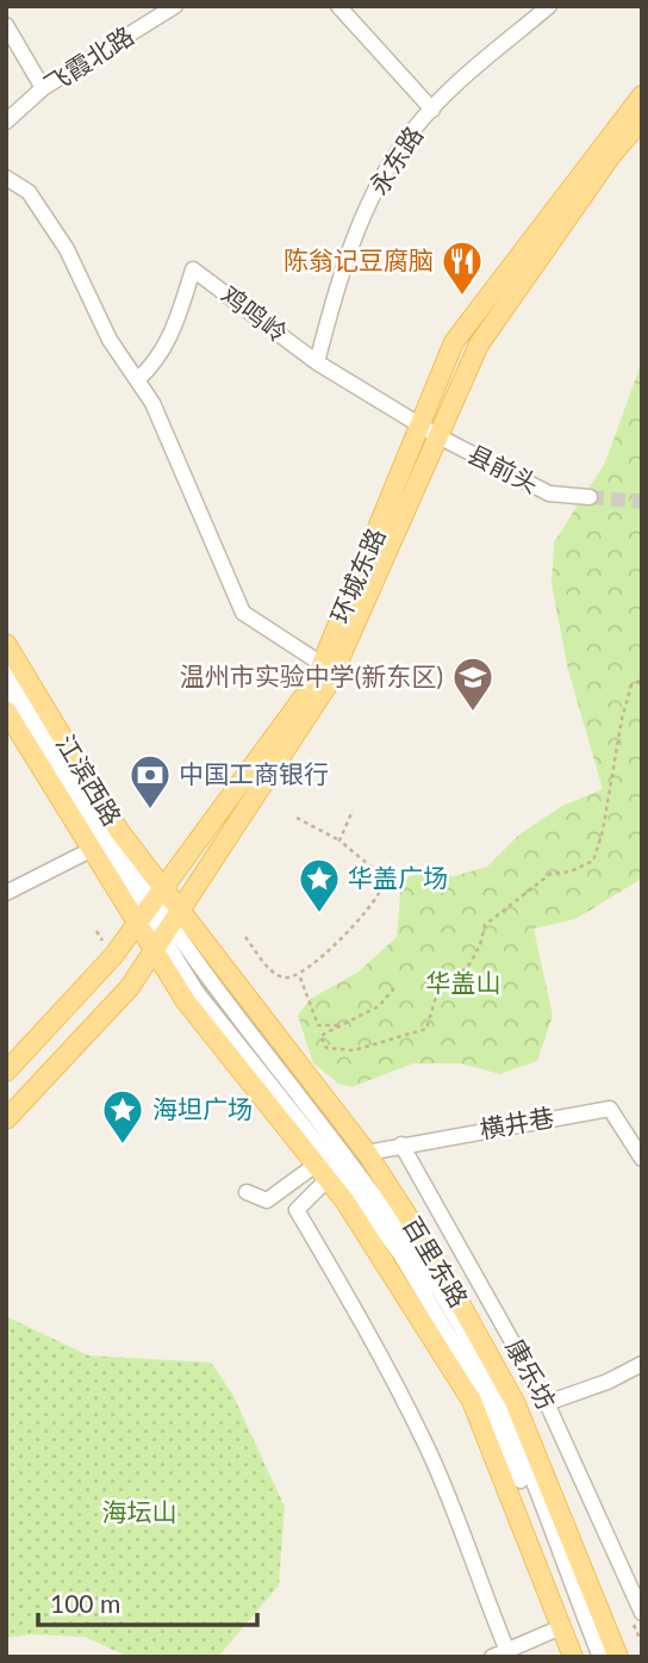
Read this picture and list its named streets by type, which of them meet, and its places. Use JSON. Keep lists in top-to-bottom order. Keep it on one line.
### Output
{"streets":{"main road":["环城东路","江滨西路","百里东路"],"street":["飞霞北路","永东路","鸡鸣岭","县前头","横井巷","康乐坊"]},"crossings":[["永东路","鸡鸣岭"],["鸡鸣岭","县前头"],["鸡鸣岭","环城东路"],["县前头","环城东路"],["环城东路","江滨西路"],["环城东路","百里东路"],["江滨西路","百里东路"],["横井巷","百里东路"],["横井巷","康乐坊"]],"parks":["华盖山","海坛山"],"places":{"restaurant":["陈翁记豆腐脑"],"school or university":["温州市实验中学(新东区)"],"bank":["中国工商银行"],"place":["华盖广场","海坦广场"]},"scale_bar":"100 m"}
